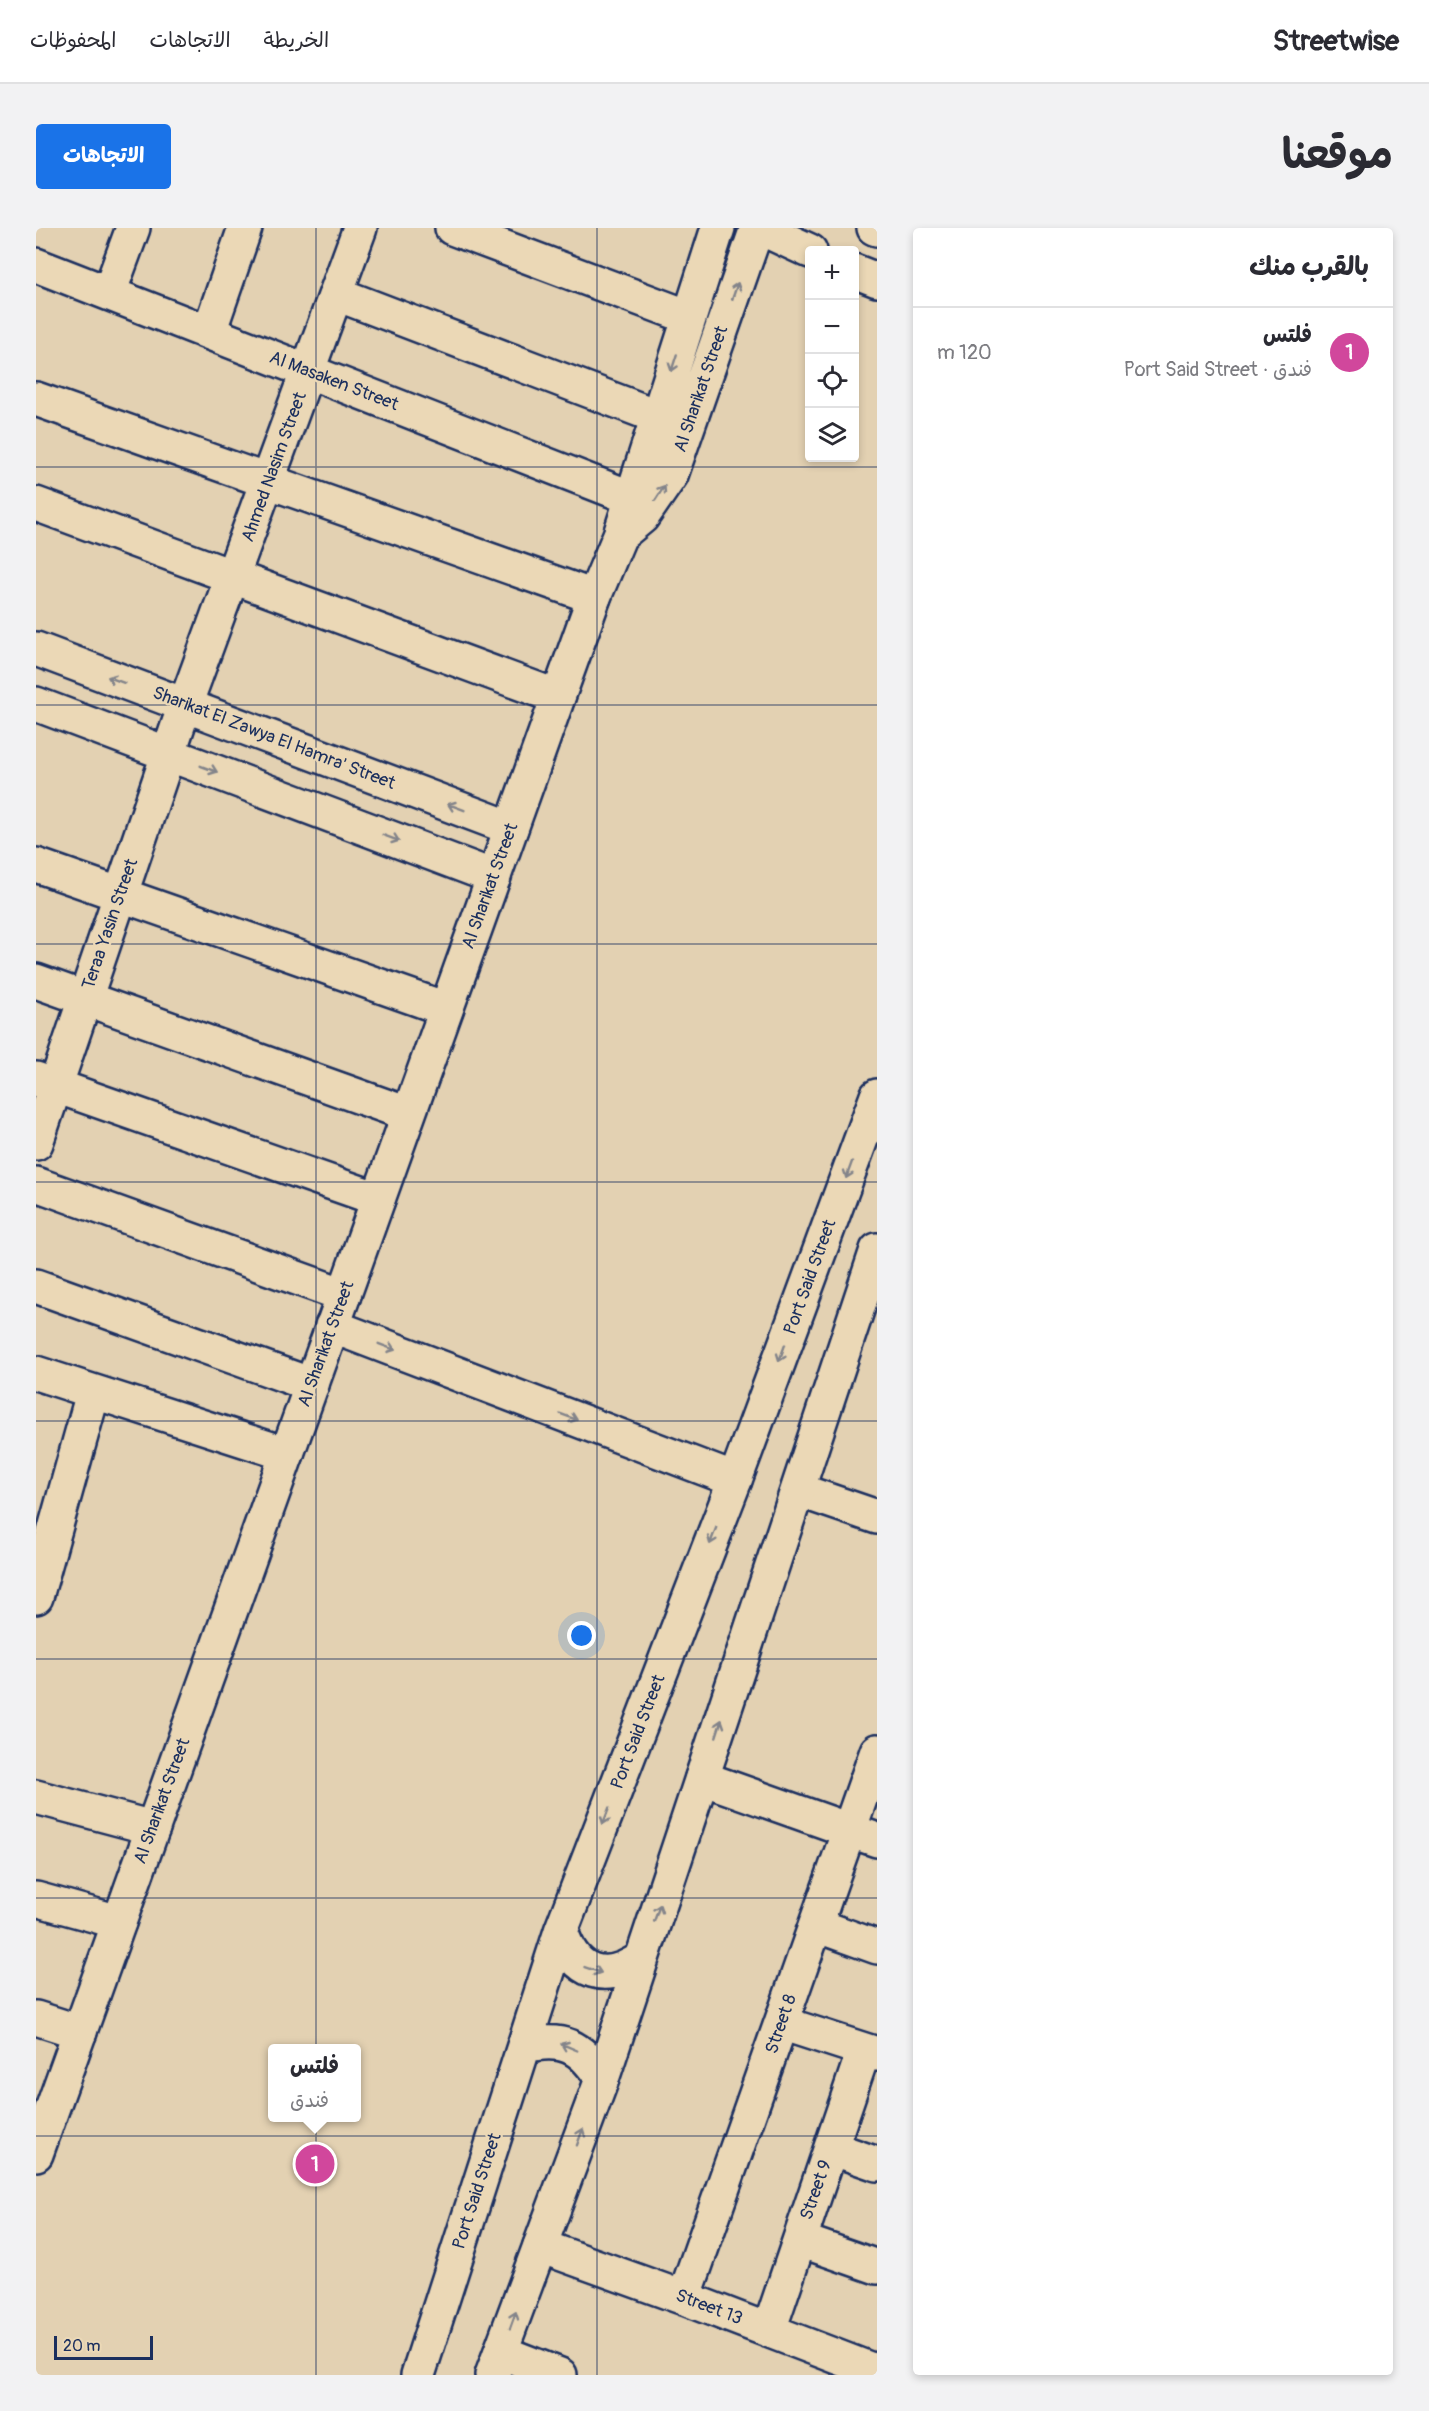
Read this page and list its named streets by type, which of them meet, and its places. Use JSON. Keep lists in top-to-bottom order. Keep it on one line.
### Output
{"streets":{"street":["Al Masaken Street","Al Sharikat Street","Ahmed Nasim Street","Sharikat El Zawya El Hamra' Street","Teraa Yasin Street","Port Said Street","Street 8","Street 9","Street 13"]},"crossings":[["Al Masaken Street","Al Sharikat Street"],["Al Masaken Street","Ahmed Nasim Street"],["Al Sharikat Street","Sharikat El Zawya El Hamra' Street"],["Ahmed Nasim Street","Sharikat El Zawya El Hamra' Street"],["Ahmed Nasim Street","Teraa Yasin Street"],["Sharikat El Zawya El Hamra' Street","Teraa Yasin Street"],["Street 8","Street 13"],["Street 9","Street 13"]],"scale_bar":"20 m","page":{"header":"Streetwise","nav":["الخريطة","الاتجاهات","المحفوظات"],"title":"موقعنا","buttons":"الاتجاهات","heading":"بالقرب منك","map_buttons":["+","−"],"list":[{"mark":"1","name":"فلتس","note":"فندق · Port Said Street","value":"120 m"}],"popup":["فلتس","فندق"],"pins":"1","scale":"20 m"}}
